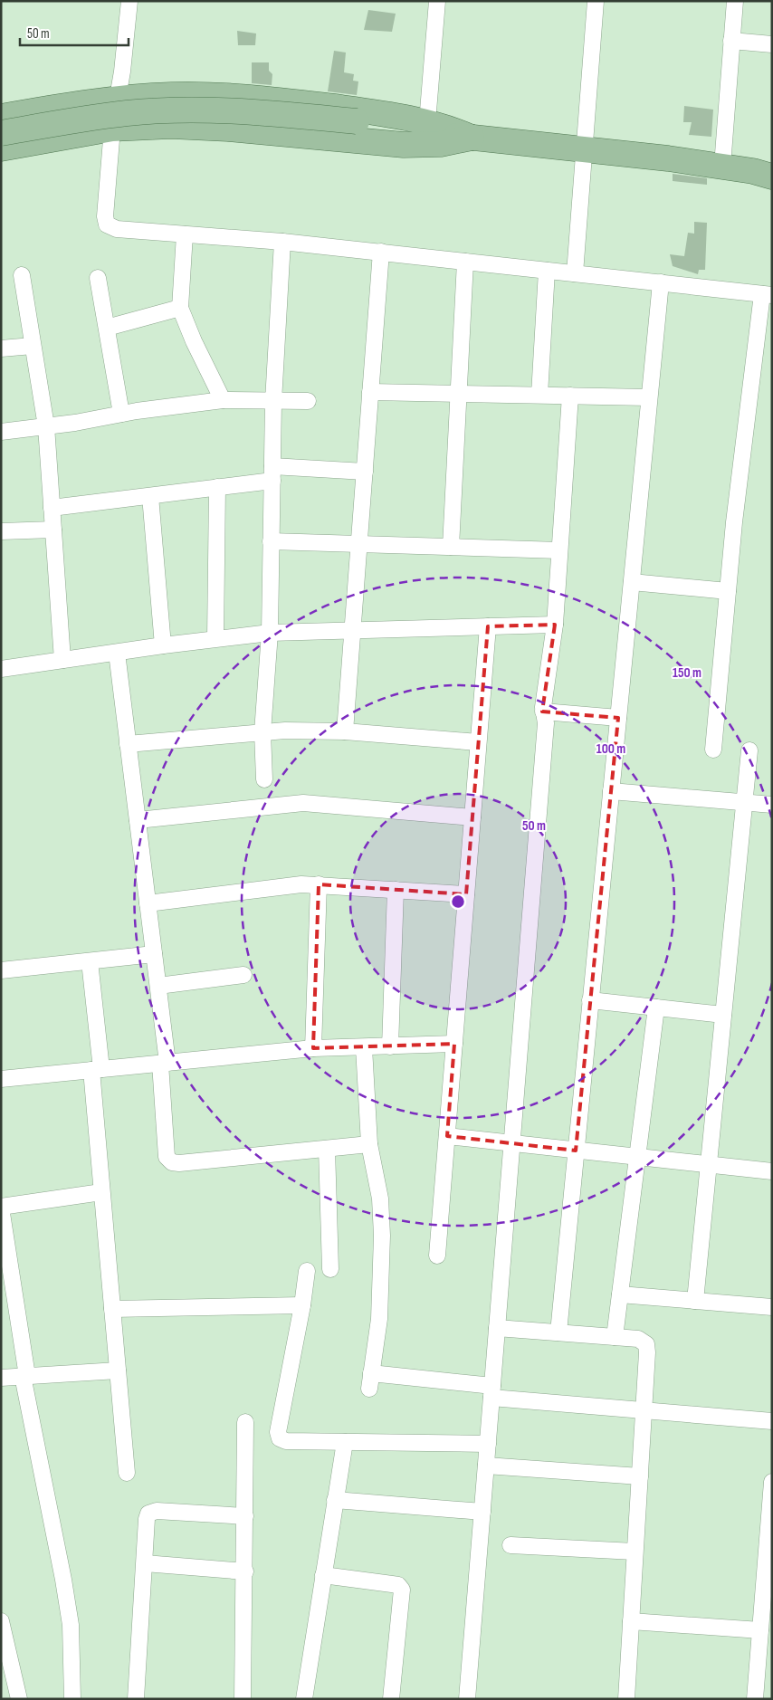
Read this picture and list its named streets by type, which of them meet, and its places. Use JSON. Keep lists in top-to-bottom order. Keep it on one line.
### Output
{"scale_bar":"50 m","rings":["150 m","100 m","50 m"]}
